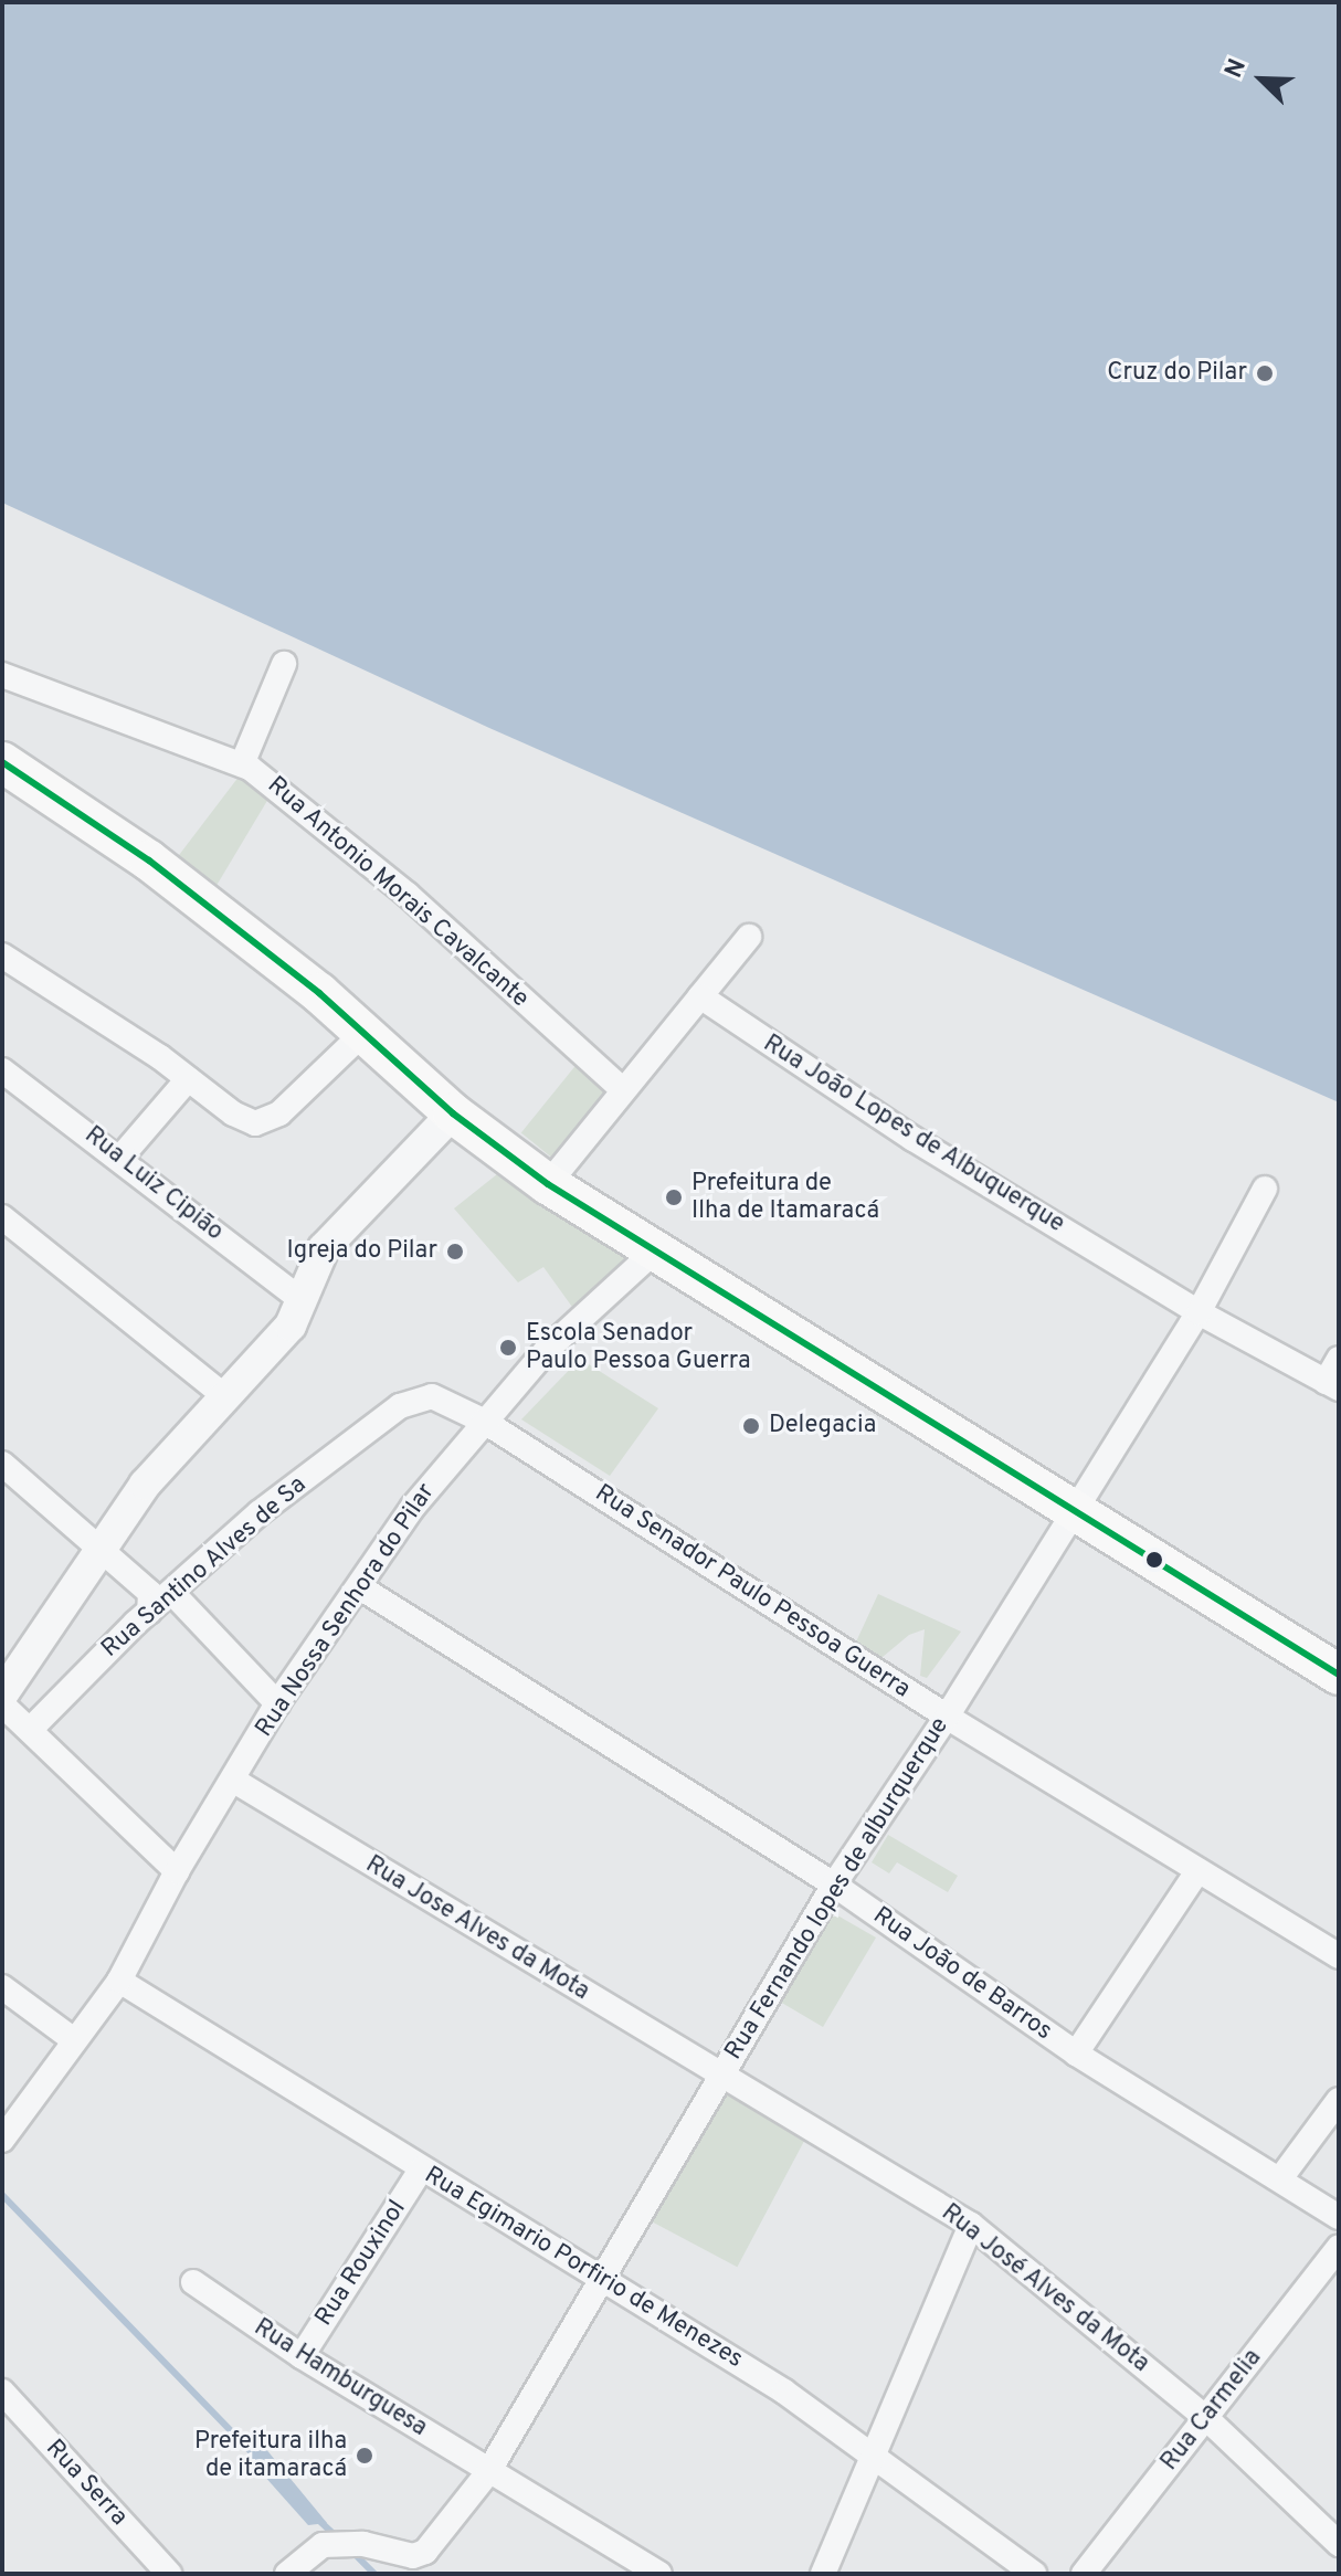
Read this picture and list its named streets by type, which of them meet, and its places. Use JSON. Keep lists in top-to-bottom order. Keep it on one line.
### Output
{"streets":{"street":["Rua Antonio Morais Cavalcante","Rua João Lopes de Albuquerque","Rua Luiz Cipião","Rua Santino Alves de Sa","Rua Senador Paulo Pessoa Guerra","Rua Nossa Senhora do Pilar","Rua Fernando lopes de alburquerque","Rua Jose Alves da Mota","Rua João de Barros","Rua Rouxinol","Rua Egimario Porfirio de Menezes","Rua José Alves da Mota","Rua Hamburguesa","Rua Carmelia","Rua Serra"]},"crossings":[["Rua João Lopes de Albuquerque","Rua Fernando lopes de alburquerque"],["Rua Santino Alves de Sa","Rua Senador Paulo Pessoa Guerra"],["Rua Santino Alves de Sa","Rua Nossa Senhora do Pilar"],["Rua Senador Paulo Pessoa Guerra","Rua Nossa Senhora do Pilar"],["Rua Senador Paulo Pessoa Guerra","Rua Fernando lopes de alburquerque"],["Rua Nossa Senhora do Pilar","Rua Jose Alves da Mota"],["Rua Nossa Senhora do Pilar","Rua João de Barros"],["Rua Nossa Senhora do Pilar","Rua Egimario Porfirio de Menezes"],["Rua Fernando lopes de alburquerque","Rua Jose Alves da Mota"],["Rua Fernando lopes de alburquerque","Rua João de Barros"],["Rua Fernando lopes de alburquerque","Rua Egimario Porfirio de Menezes"],["Rua Fernando lopes de alburquerque","Rua José Alves da Mota"],["Rua Fernando lopes de alburquerque","Rua Hamburguesa"],["Rua Jose Alves da Mota","Rua José Alves da Mota"],["Rua Rouxinol","Rua Egimario Porfirio de Menezes"],["Rua Rouxinol","Rua Hamburguesa"],["Rua José Alves da Mota","Rua Carmelia"]],"places":["Cruz do Pilar","Prefeitura de Ilha de Itamaracá","Igreja do Pilar","Escola Senador Paulo Pessoa Guerra","Delegacia","Prefeitura ilha de itamaracá"],"north":"top left"}
